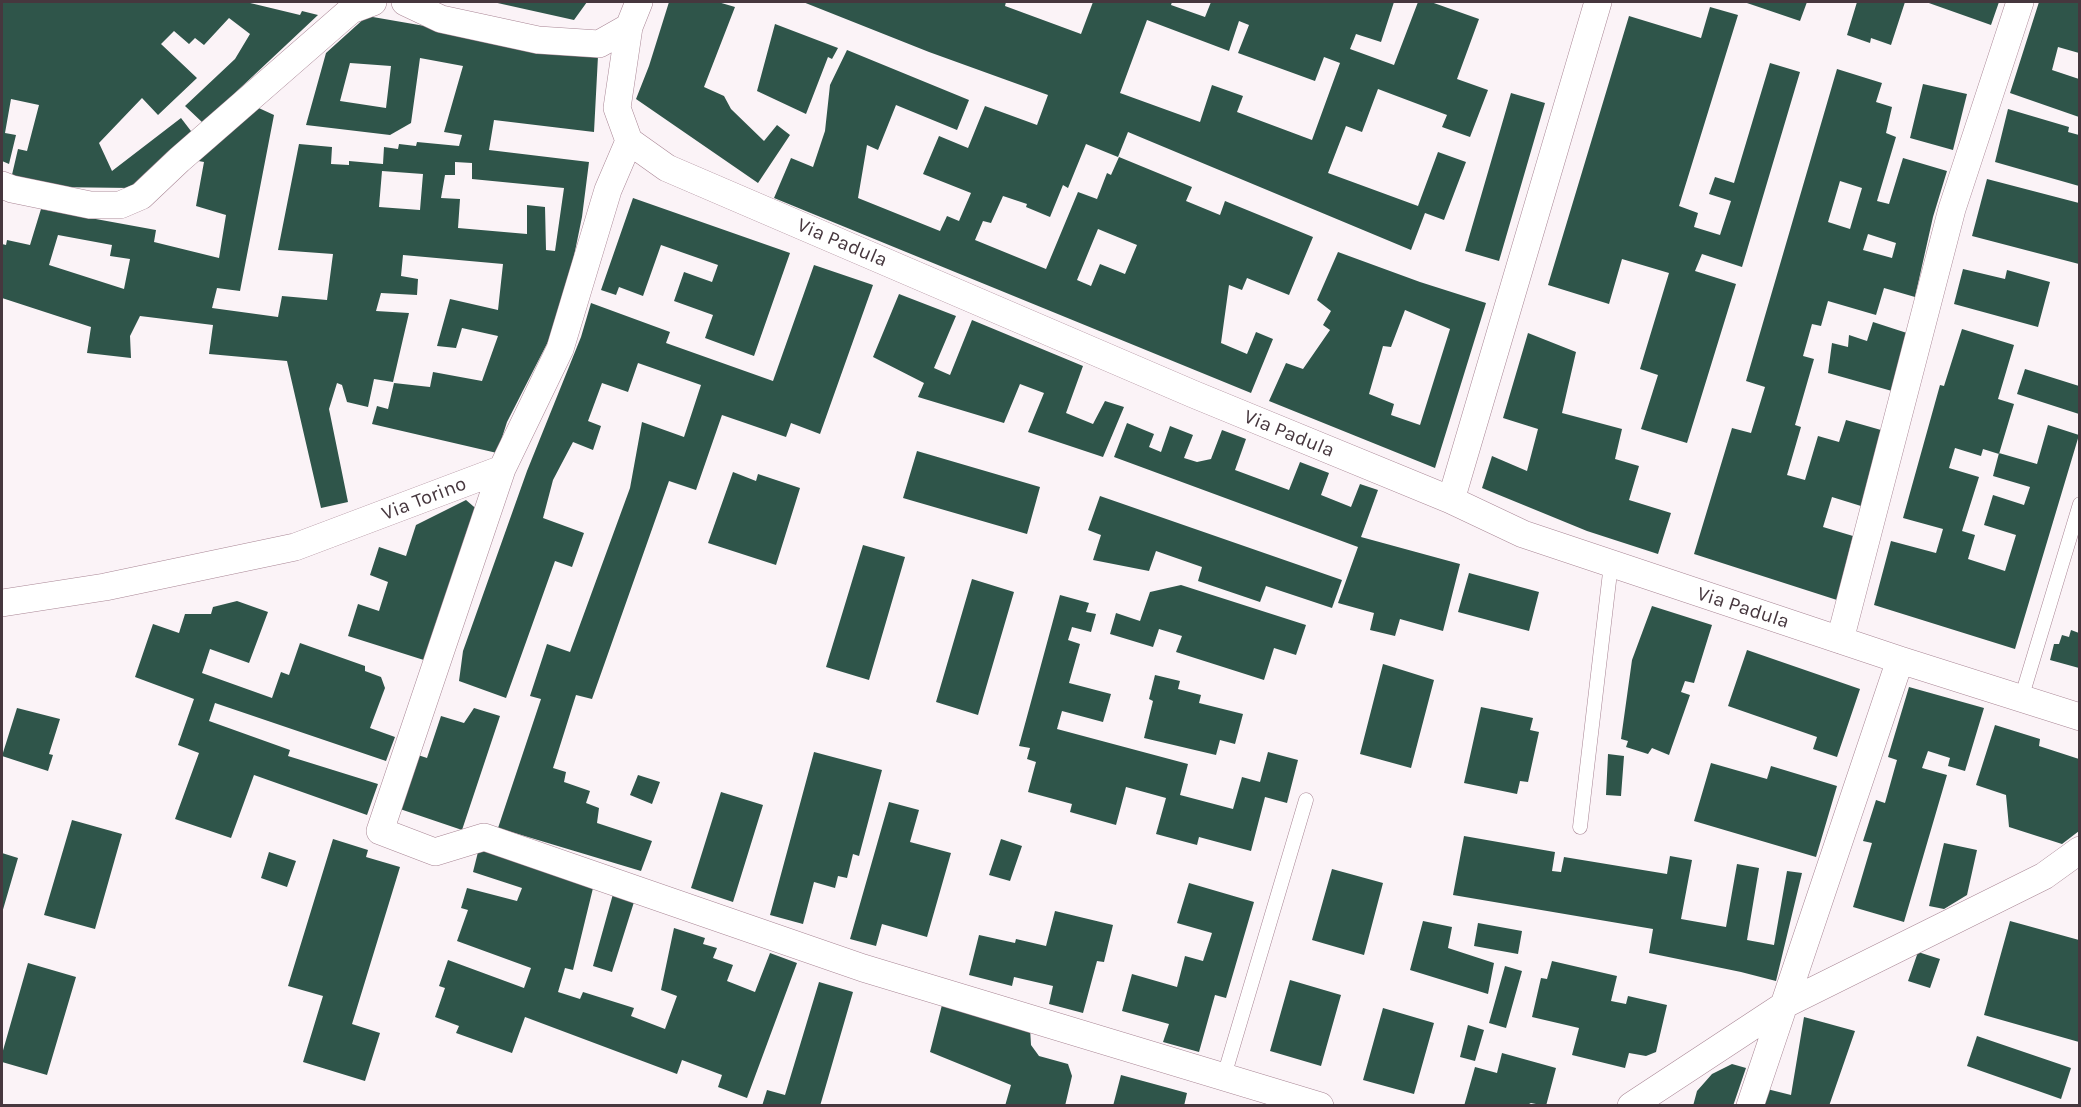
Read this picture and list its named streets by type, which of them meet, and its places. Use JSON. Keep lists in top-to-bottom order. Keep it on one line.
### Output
{"streets":{"street":["Via Padula","Via Torino"]}}
